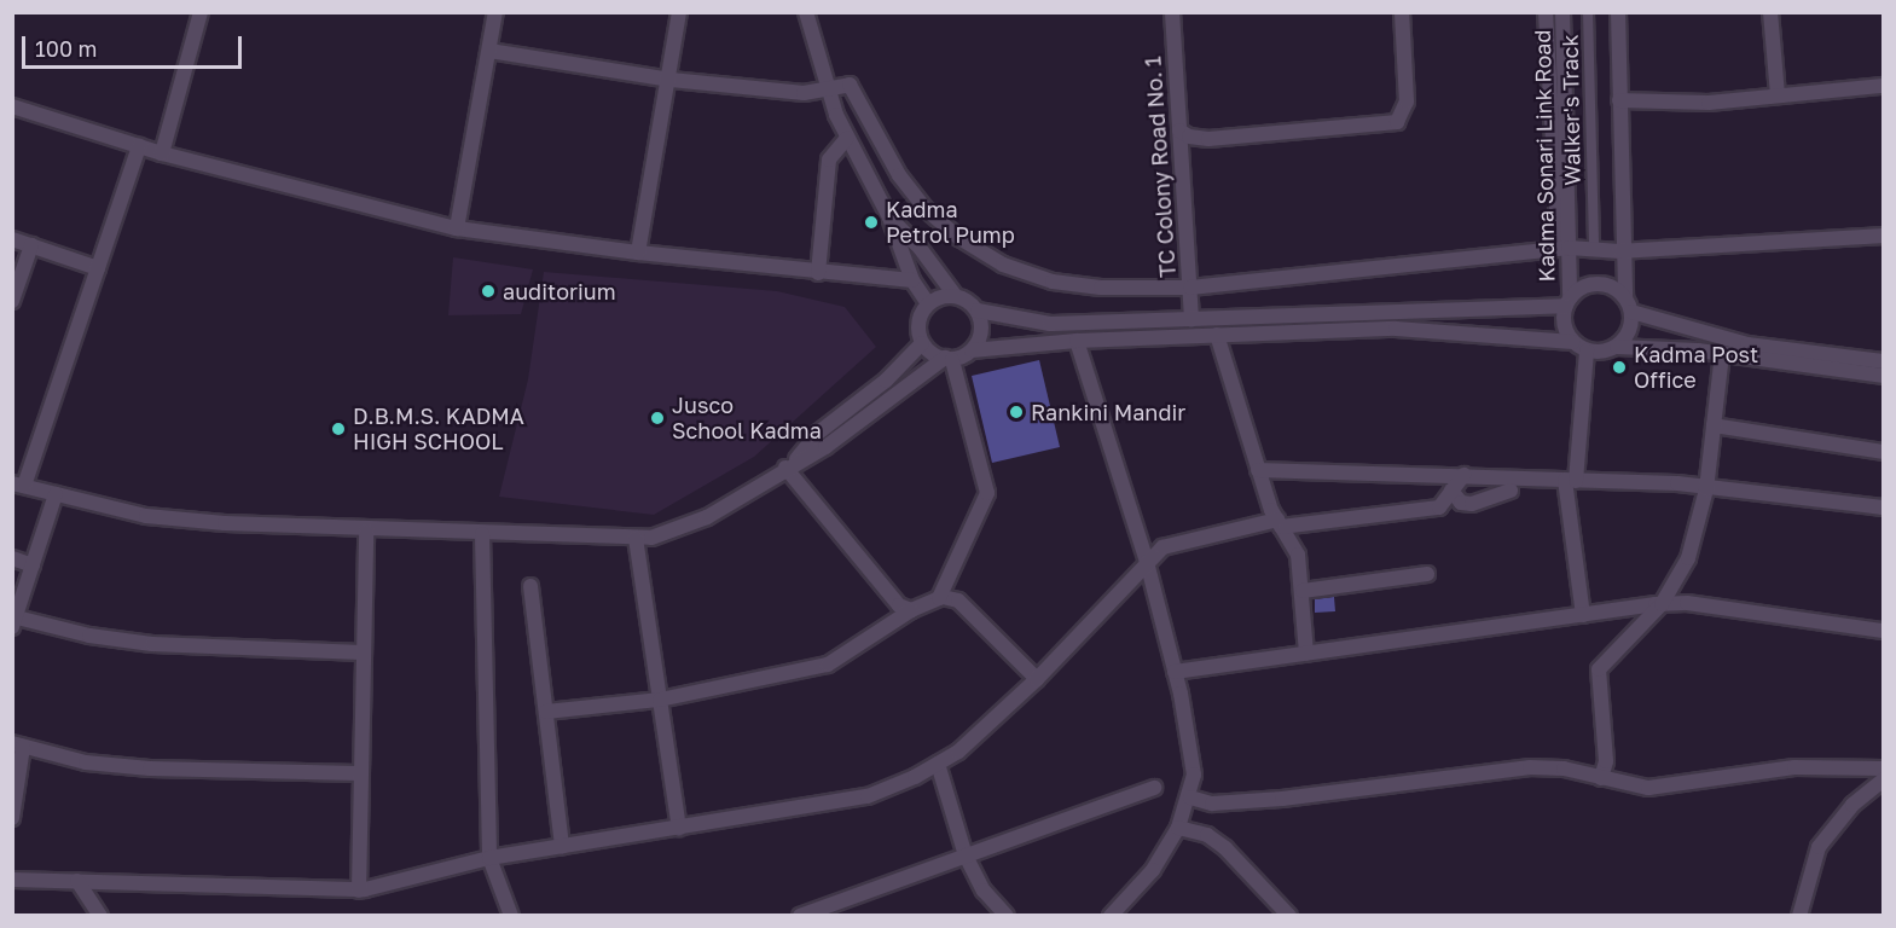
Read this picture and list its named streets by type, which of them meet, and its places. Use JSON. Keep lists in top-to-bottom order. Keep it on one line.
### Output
{"streets":{"street":["Walker's Track","Kadma Sonari Link Road","TC Colony Road No. 1"]},"places":["Kadma Petrol Pump","auditorium","Kadma Post Office","Rankini Mandir","Jusco School Kadma","D.B.M.S. KADMA HIGH SCHOOL"],"scale_bar":"100 m"}
